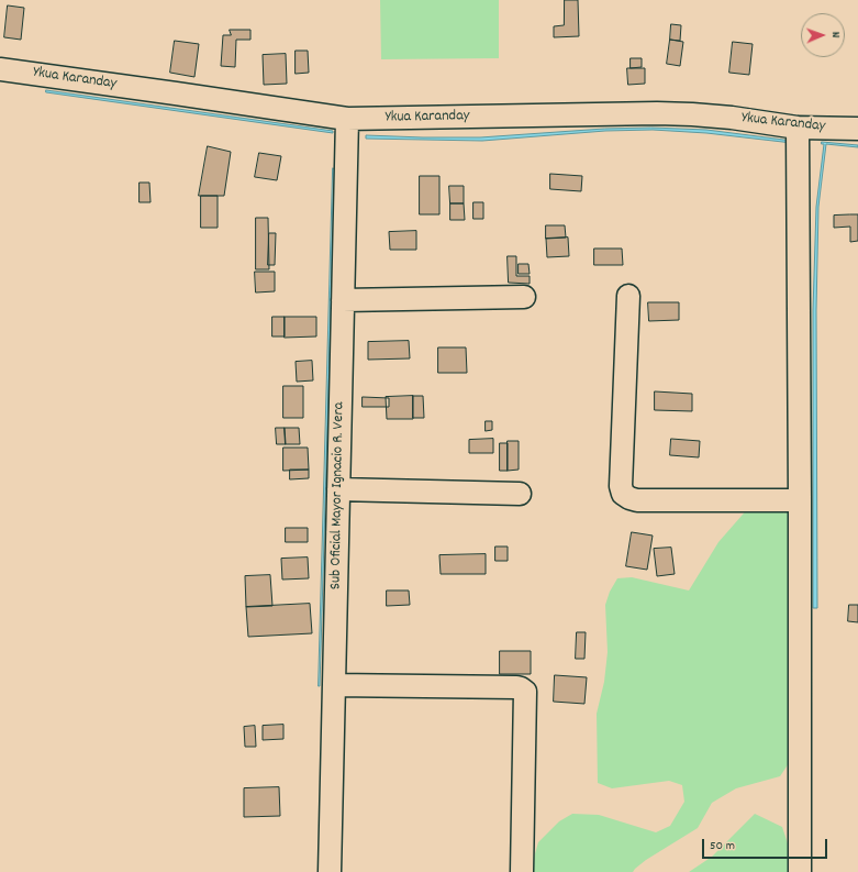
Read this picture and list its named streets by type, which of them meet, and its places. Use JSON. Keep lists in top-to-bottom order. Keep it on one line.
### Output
{"streets":{"street":["Ykua Karanday","Sub Oficial Mayor Ignacio R. Vera"]},"crossings":[["Ykua Karanday","Sub Oficial Mayor Ignacio R. Vera"]],"scale_bar":"50 m","north":"right"}
